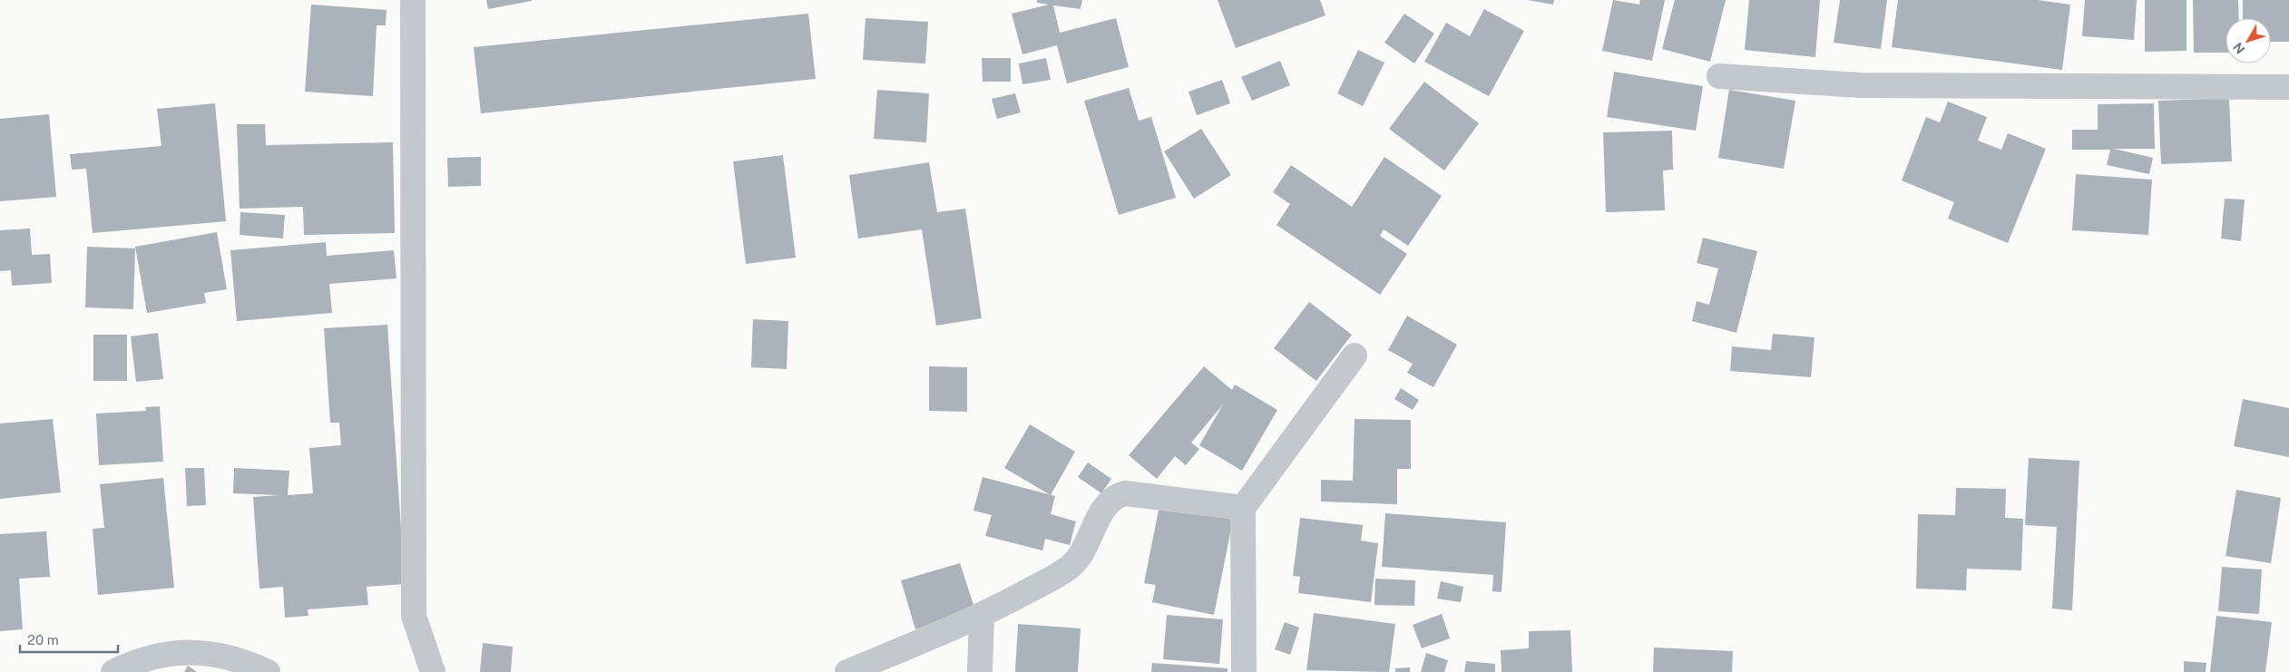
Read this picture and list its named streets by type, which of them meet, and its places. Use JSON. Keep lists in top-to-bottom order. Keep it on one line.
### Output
{"scale_bar":"20 m","north":"bottom left"}
